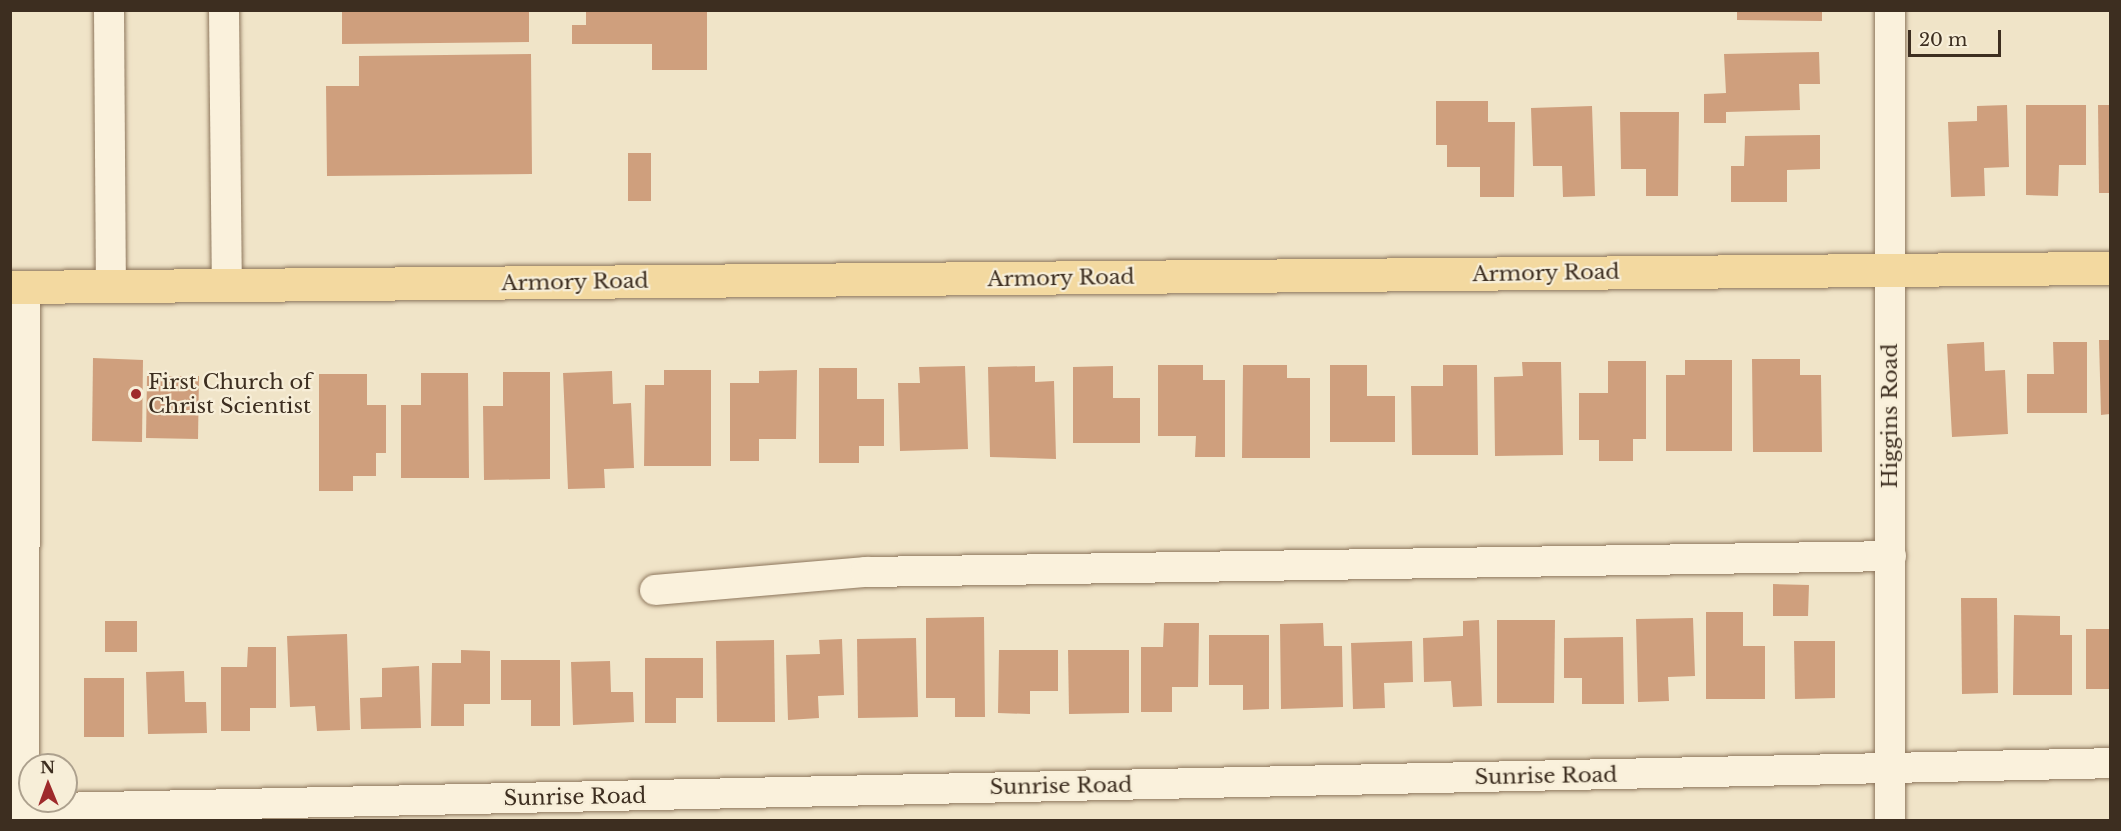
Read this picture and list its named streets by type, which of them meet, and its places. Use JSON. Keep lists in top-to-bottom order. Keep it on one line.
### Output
{"streets":{"main road":["Armory Road"],"street":["Higgins Road","Sunrise Road"]},"crossings":[["Armory Road","Higgins Road"],["Higgins Road","Sunrise Road"]],"places":["First Church of Christ Scientist"],"scale_bar":"20 m","north":"top"}
